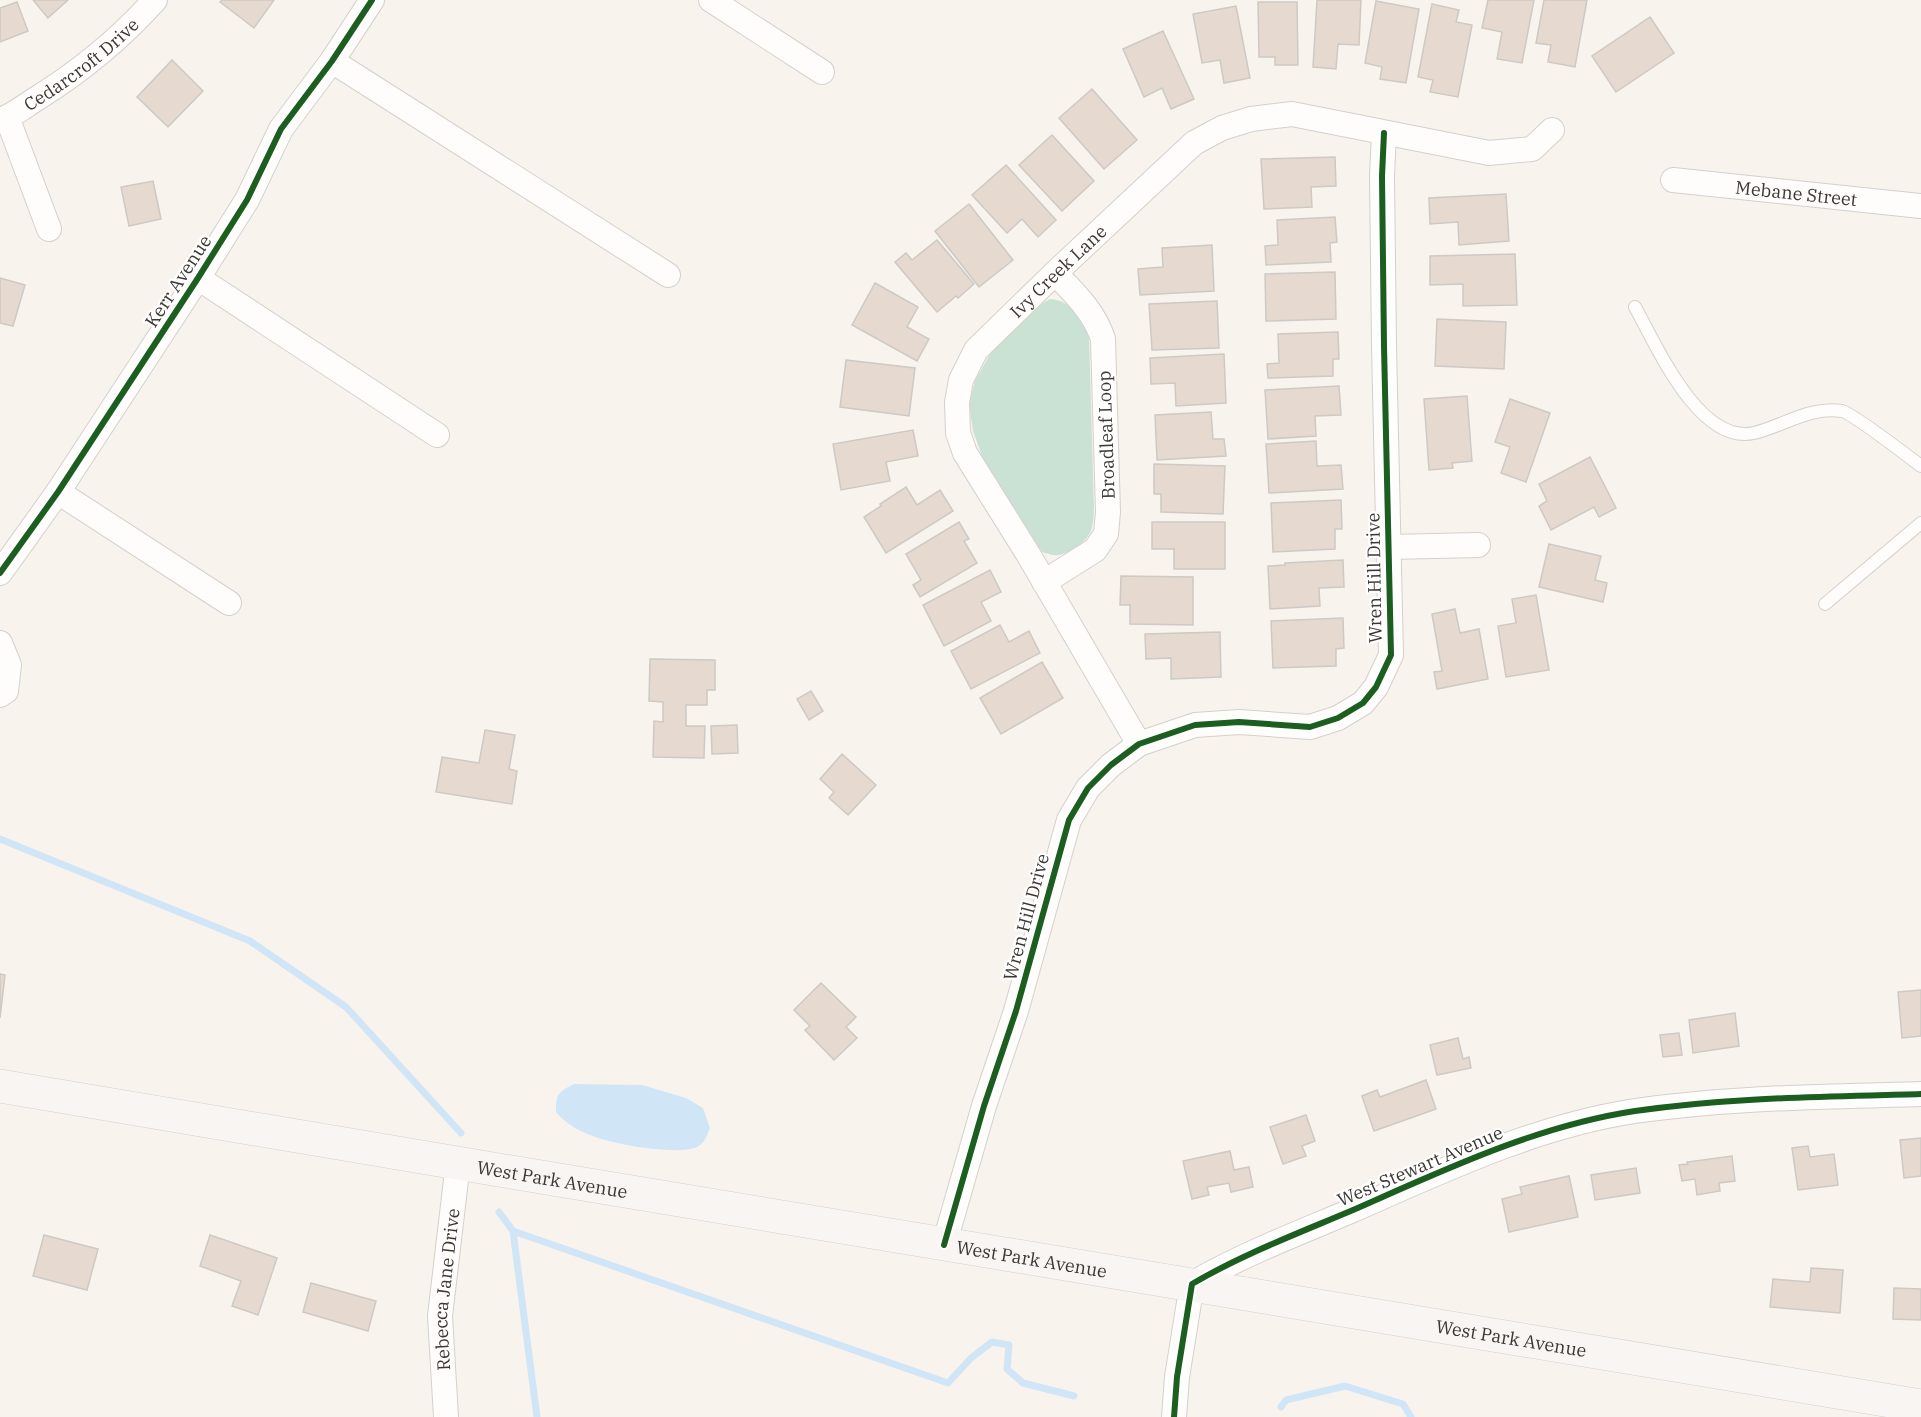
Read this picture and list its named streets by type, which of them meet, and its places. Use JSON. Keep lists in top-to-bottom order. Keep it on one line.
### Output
{"streets":{"main road":["West Park Avenue"],"street":["Cedarcroft Drive","Mebane Street","Ivy Creek Lane","Kerr Avenue","Broadleaf Loop","Wren Hill Drive","West Stewart Avenue","Rebecca Jane Drive"]},"crossings":[["Ivy Creek Lane","Broadleaf Loop"],["Ivy Creek Lane","Wren Hill Drive"],["Wren Hill Drive","West Park Avenue"],["West Stewart Avenue","West Park Avenue"],["West Park Avenue","Rebecca Jane Drive"]]}
